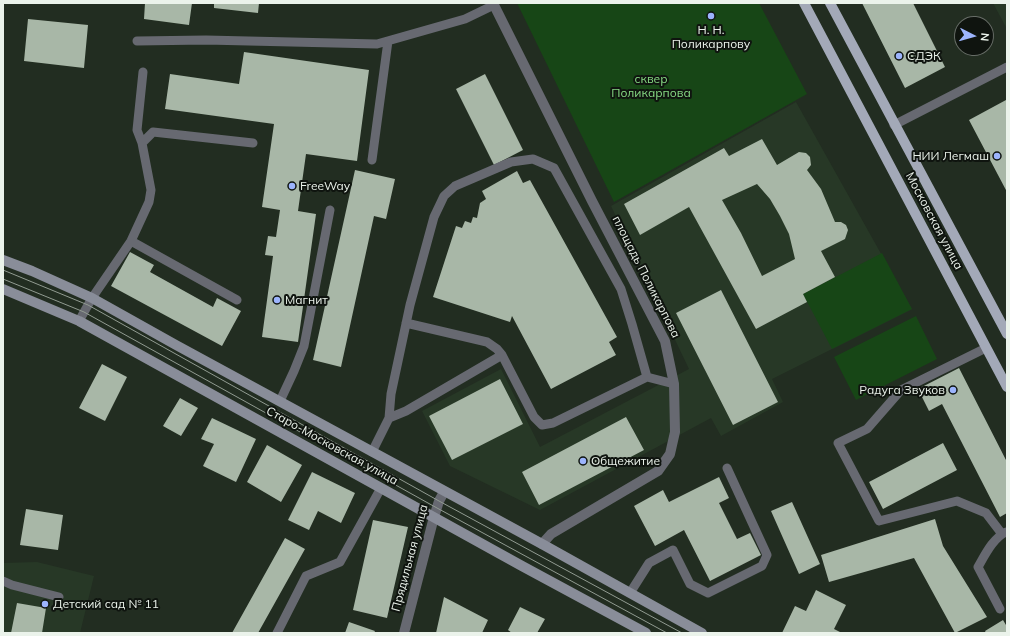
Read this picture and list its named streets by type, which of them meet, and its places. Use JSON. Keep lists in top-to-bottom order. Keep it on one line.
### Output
{"streets":{"main road":["Московская улица","Старо-Московская улица"],"street":["площадь Поликарпова","Прядильная улица"]},"crossings":[["Старо-Московская улица","Прядильная улица"]],"parks":["сквер Поликарпова"],"places":["Н. Н. Поликарпову","СДЭК","НИИ Легмаш","FreeWay","Магнит","Радуга Звуков","Общежитие","Детский сад № 11"],"north":"right"}
